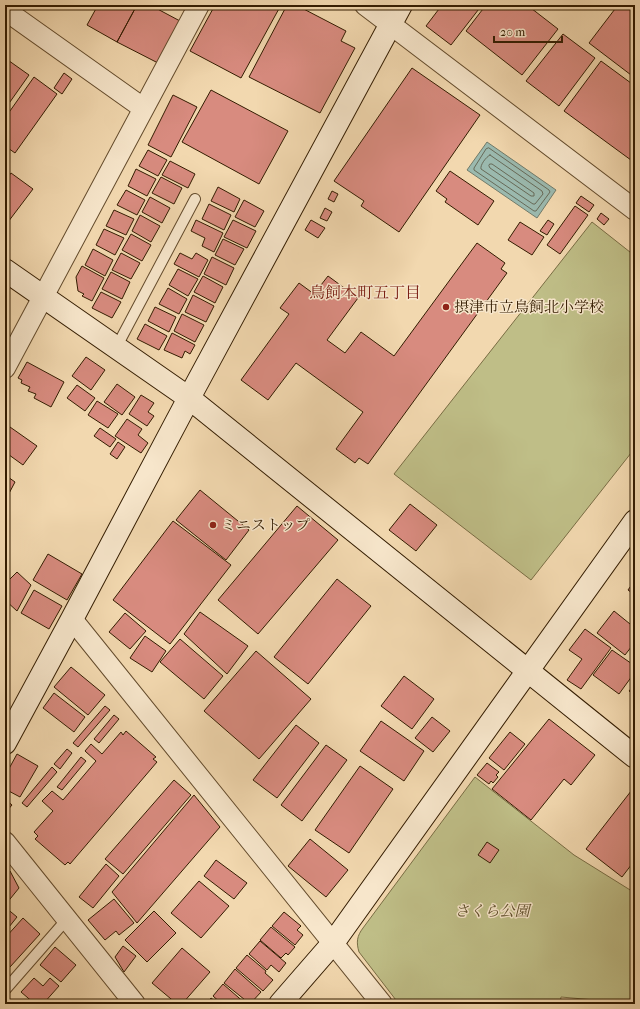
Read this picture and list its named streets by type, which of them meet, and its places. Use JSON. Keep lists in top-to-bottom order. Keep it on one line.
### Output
{"districts":["鳥飼本町五丁目"],"parks":["さくら公園"],"places":["摂津市立鳥飼北小学校","ミニストップ"],"scale_bar":"20 m"}
